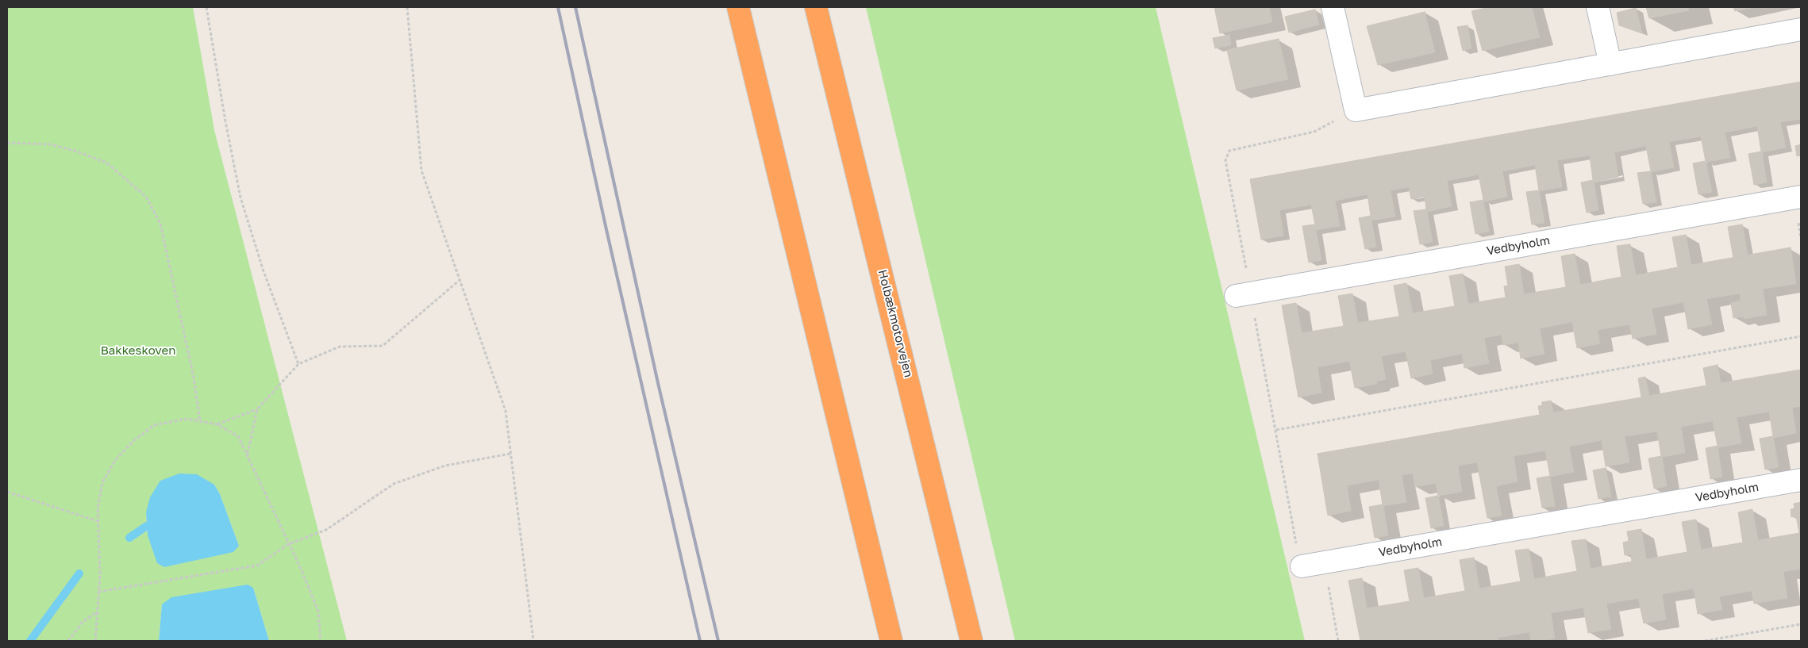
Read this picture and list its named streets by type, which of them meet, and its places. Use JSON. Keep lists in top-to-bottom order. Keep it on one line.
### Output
{"streets":{"highway":["Holbækmotorvejen"],"street":["Vedbyholm"]},"parks":["Bakkeskoven"]}
